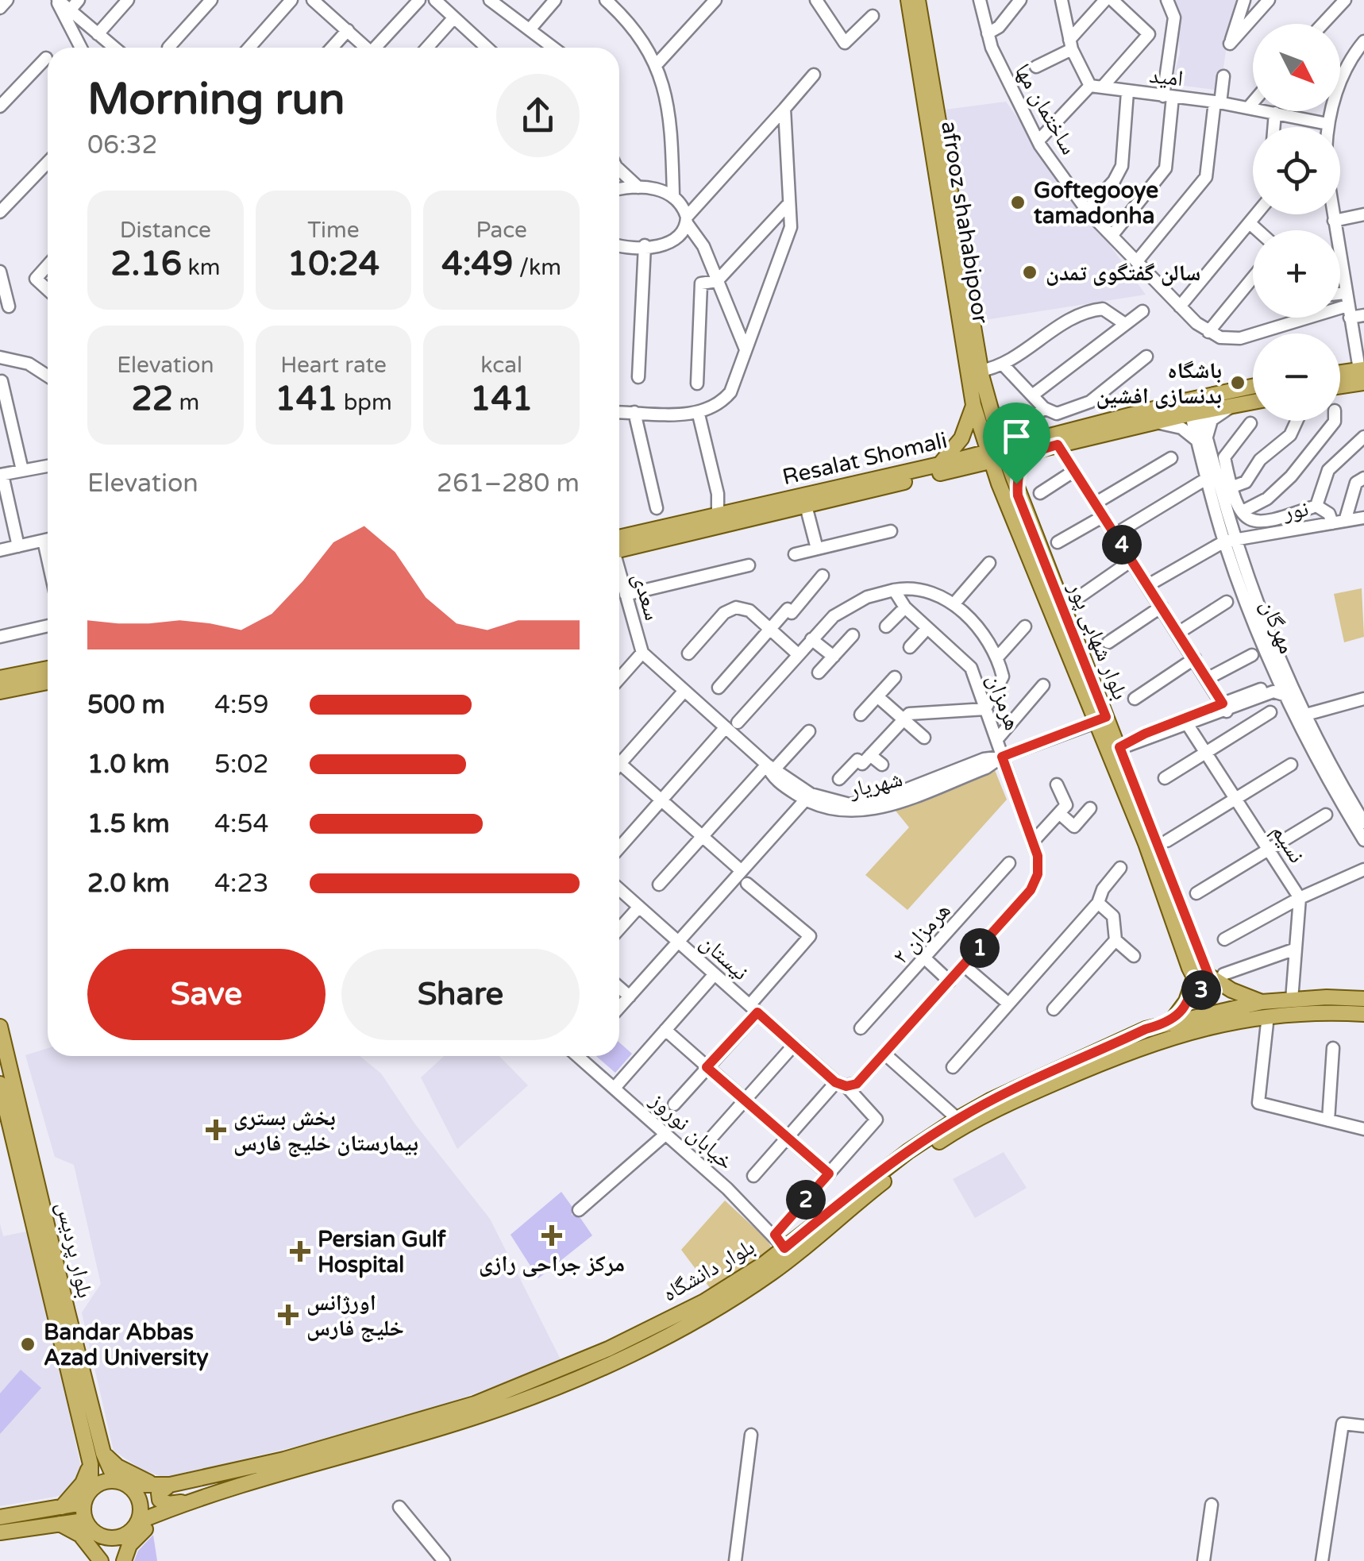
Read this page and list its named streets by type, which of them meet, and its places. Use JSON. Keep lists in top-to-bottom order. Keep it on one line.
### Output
{"streets":{"main road":["afrooz shahabipoor","Resalat Shomali","بلوار شهابی پور","بلوار پردیس","بلوار دانشگاه"],"street":["امید","ساختمان مها","نور","سعدی","مهرگان","هرمزان","شهریار","نسیم","هرمزان ۲","نیستان","خیابان نوروز"]},"crossings":[["afrooz shahabipoor","Resalat Shomali"],["afrooz shahabipoor","بلوار شهابی پور"],["Resalat Shomali","مهرگان"],["Resalat Shomali","بلوار شهابی پور"],["نور","مهرگان"],["سعدی","شهریار"],["بلوار شهابی پور","شهریار"],["هرمزان","شهریار"],["نسیم","بلوار دانشگاه"],["خیابان نوروز","بلوار دانشگاه"],["بلوار پردیس","بلوار دانشگاه"]],"places":{"other":["Goftegooye tamadonha","سالن گفتگوی تمدن","باشگاه بدنسازی افشین","Bandar Abbas Azad University"],"health":["بخش بستری بیمارستان خلیج فارس","مرکز جراحی رازی","Persian Gulf Hospital","اورژانس خلیج فارس"]},"north":"bottom right","page":{"map_buttons":["+","−"],"heading":["Morning run","06:32"],"stats":[["Distance","2.16 km"],["Time","10:24"],["Pace","4:49 /km"],["Elevation","22 m"],["Heart rate","141 bpm"],["kcal","141"]],"chart":["Elevation","261–280 m"],"pins":["4","1","3","2"],"list":[{"name":"500 m","note":"4:59"},{"name":"1.0 km","note":"5:02"},{"name":"1.5 km","note":"4:54"},{"name":"2.0 km","note":"4:23"}],"buttons":["Save","Share"]}}
